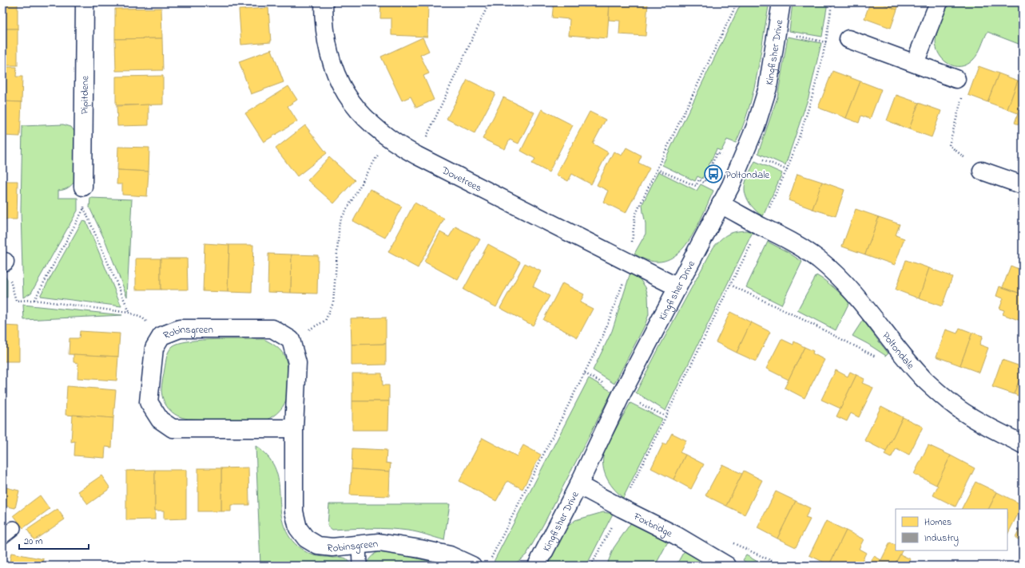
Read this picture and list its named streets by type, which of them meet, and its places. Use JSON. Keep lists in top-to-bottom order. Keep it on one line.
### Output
{"streets":{"street":["Kingfisher Drive","Pipitdene","Dovetrees","Robinsgreen","Poltondale","Foxbridge"]},"crossings":[["Kingfisher Drive","Dovetrees"],["Kingfisher Drive","Poltondale"],["Kingfisher Drive","Foxbridge"]],"places":{"bus stop":["Poltondale"]},"legend":["Homes","Industry"],"scale_bar":"20 m"}
